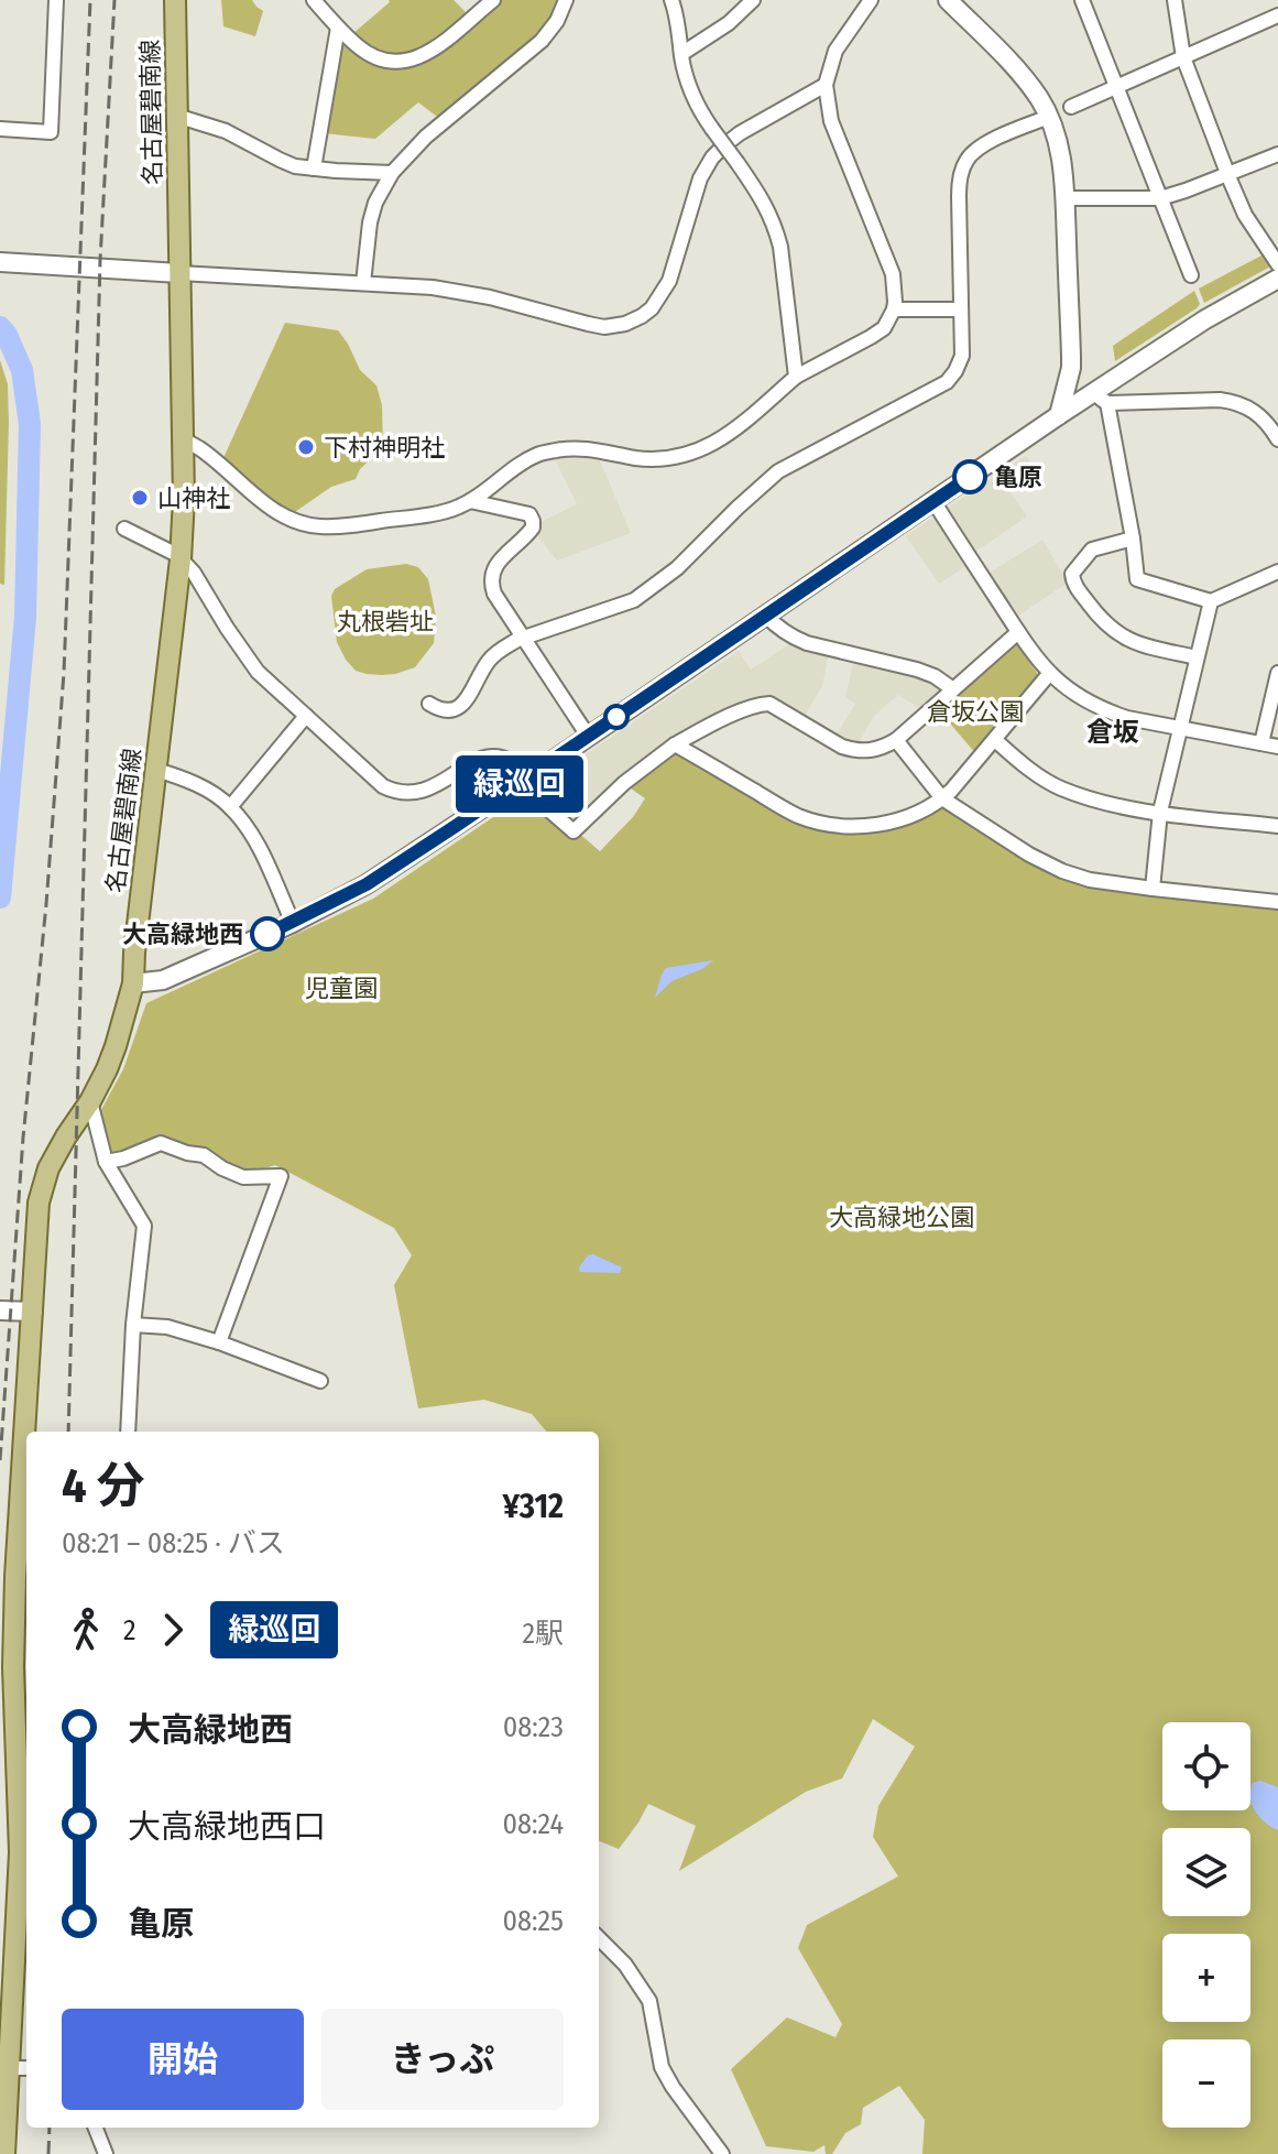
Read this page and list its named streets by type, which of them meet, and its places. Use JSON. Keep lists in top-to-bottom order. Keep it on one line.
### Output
{"streets":{"main road":["名古屋碧南線"]},"districts":["倉坂"],"parks":["丸根砦址","倉坂公園","児童園","大高緑地公園"],"places":["下村神明社","亀原","山神社","大高緑地西"],"lines":["bus line 緑巡回"],"page":{"on_map":"緑巡回","heading":["4 分","08:21 – 08:25 · バス","¥312"],"legs":["2","緑巡回","2駅"],"list":[{"name":"大高緑地西","value":"08:23"},{"name":"大高緑地西口","value":"08:24"},{"name":"亀原","value":"08:25"}],"map_buttons":["+","−"],"buttons":["開始","きっぷ"]}}
